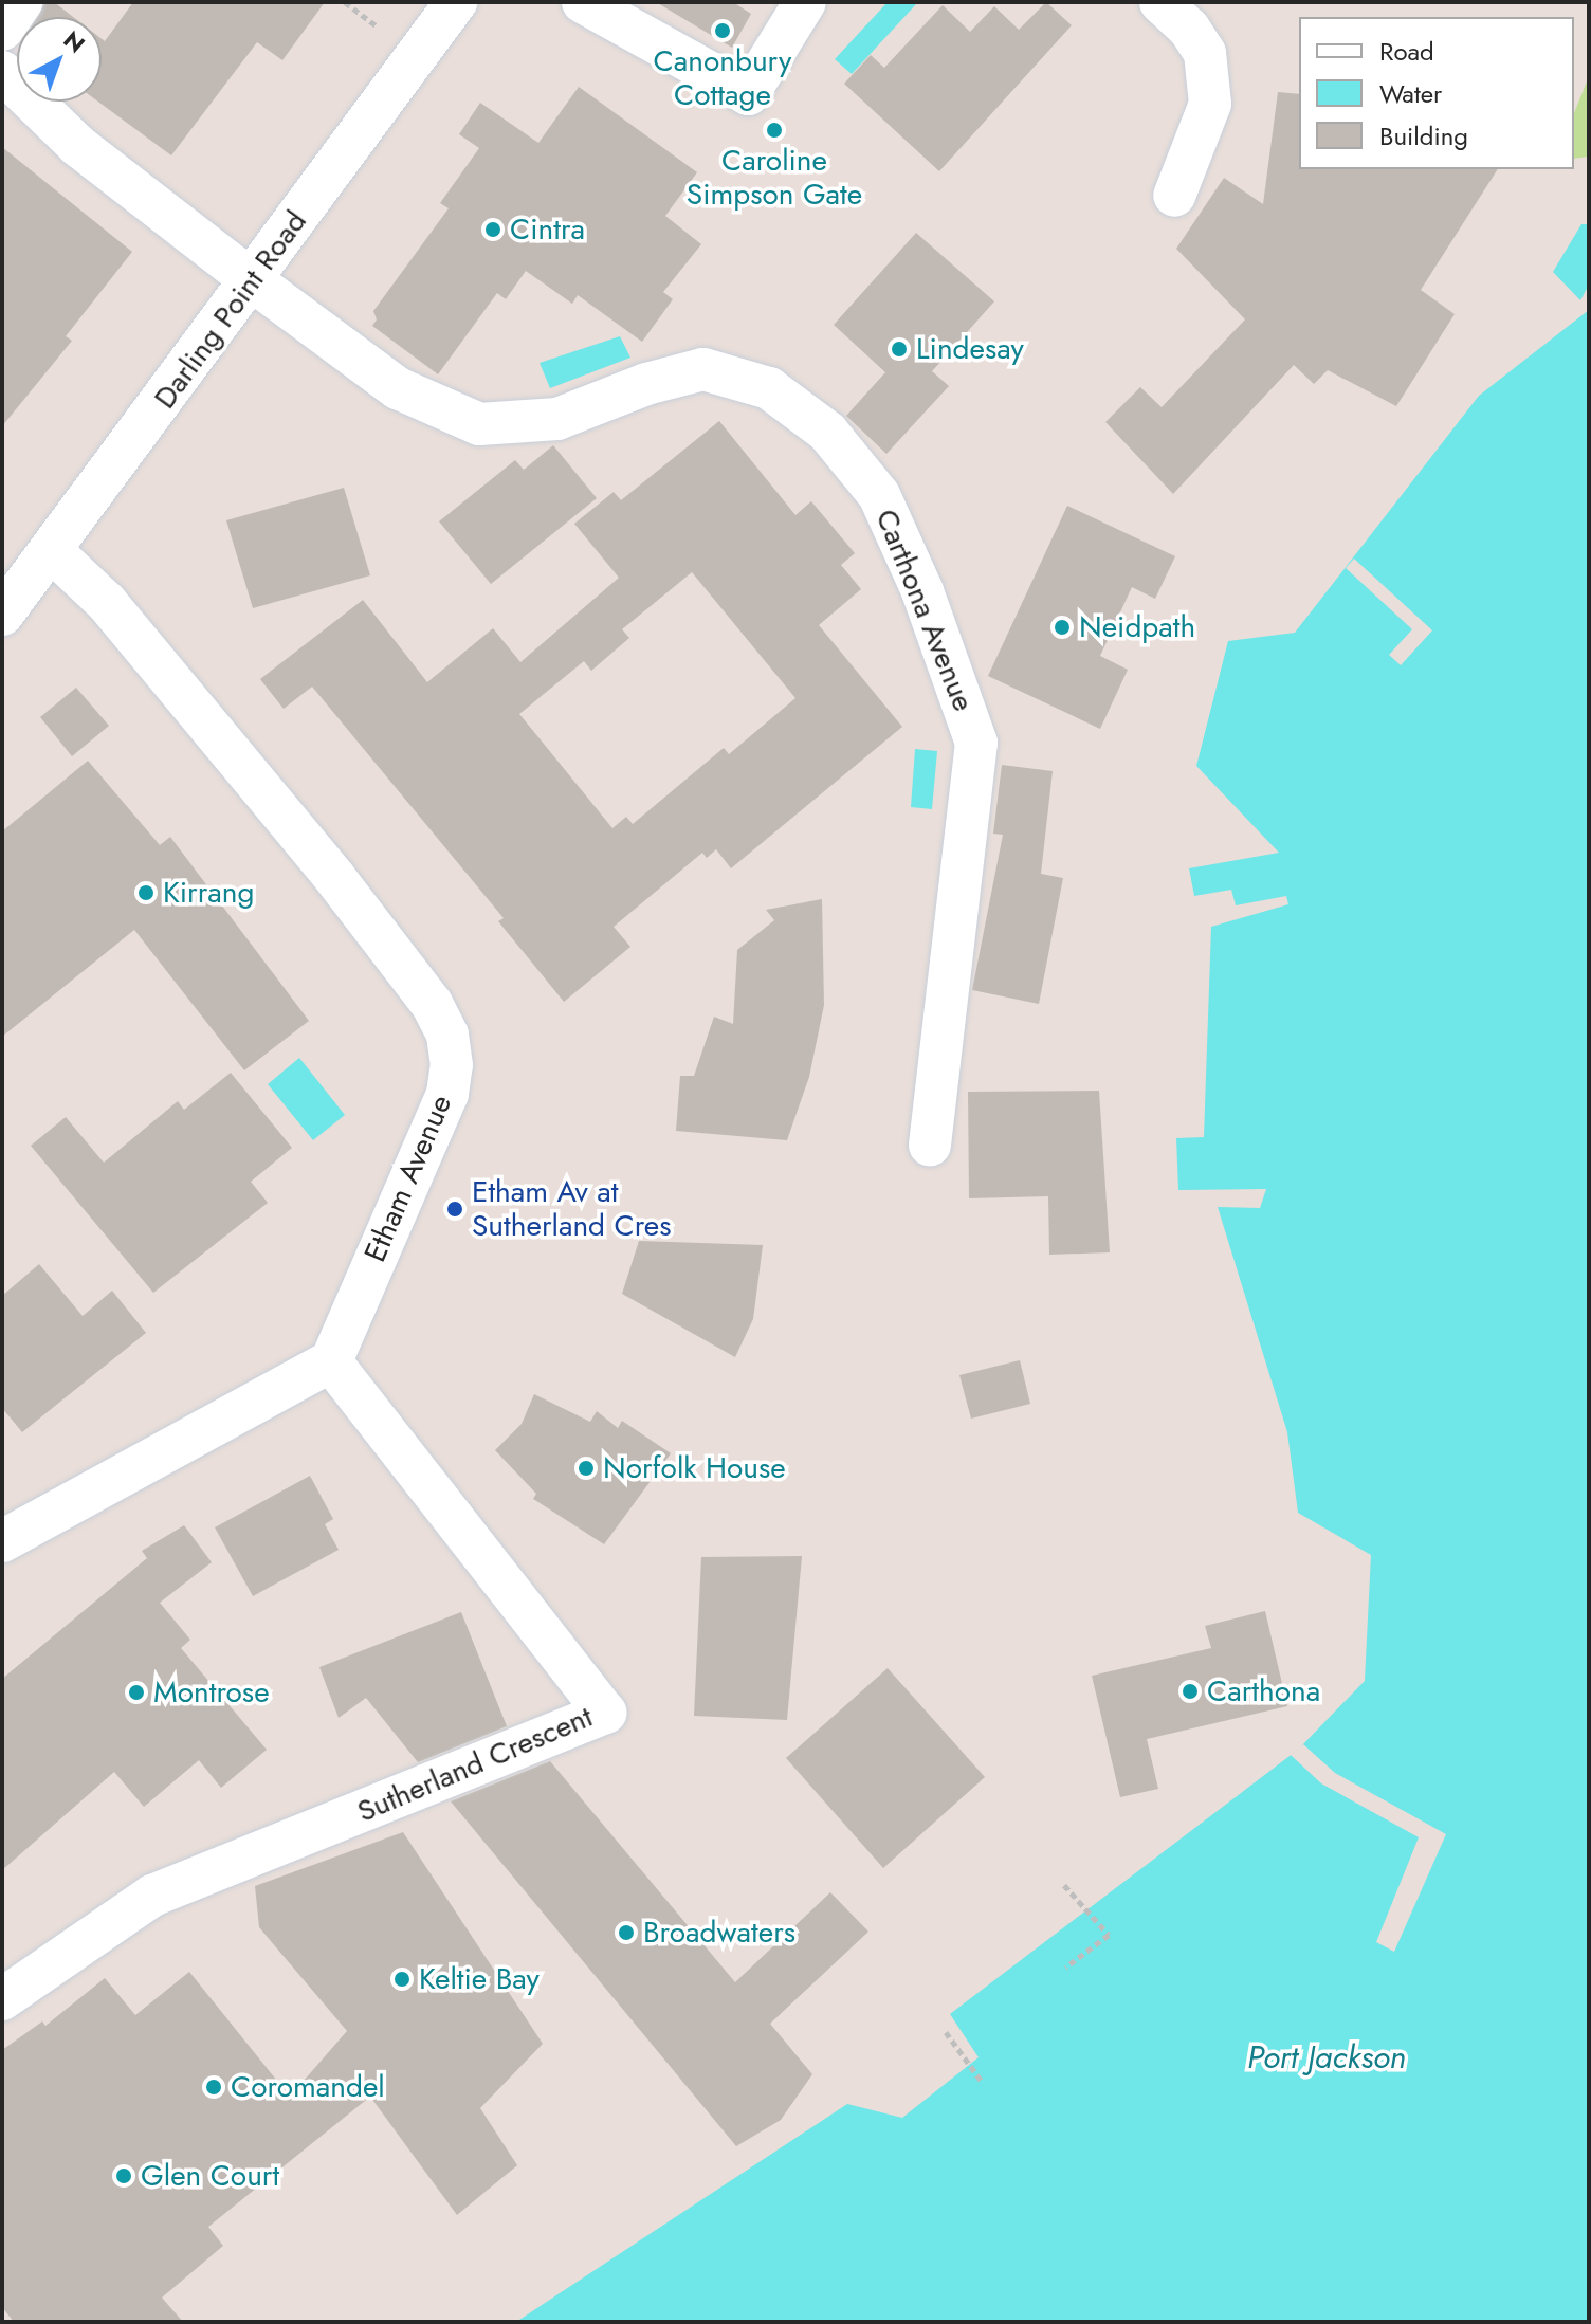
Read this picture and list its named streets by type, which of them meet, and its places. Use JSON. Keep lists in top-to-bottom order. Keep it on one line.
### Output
{"streets":{"street":["Darling Point Road","Carthona Avenue","Etham Avenue","Sutherland Crescent"]},"crossings":[["Darling Point Road","Carthona Avenue"],["Darling Point Road","Etham Avenue"],["Etham Avenue","Sutherland Crescent"]],"water":["Port Jackson"],"places":["Canonbury Cottage","Caroline Simpson Gate","Cintra","Lindesay","Neidpath","Kirrang","Etham Av at Sutherland Cres","Norfolk House","Carthona","Montrose","Broadwaters","Keltie Bay","Coromandel","Glen Court"],"legend":["Road","Water","Building"],"north":"top right"}
